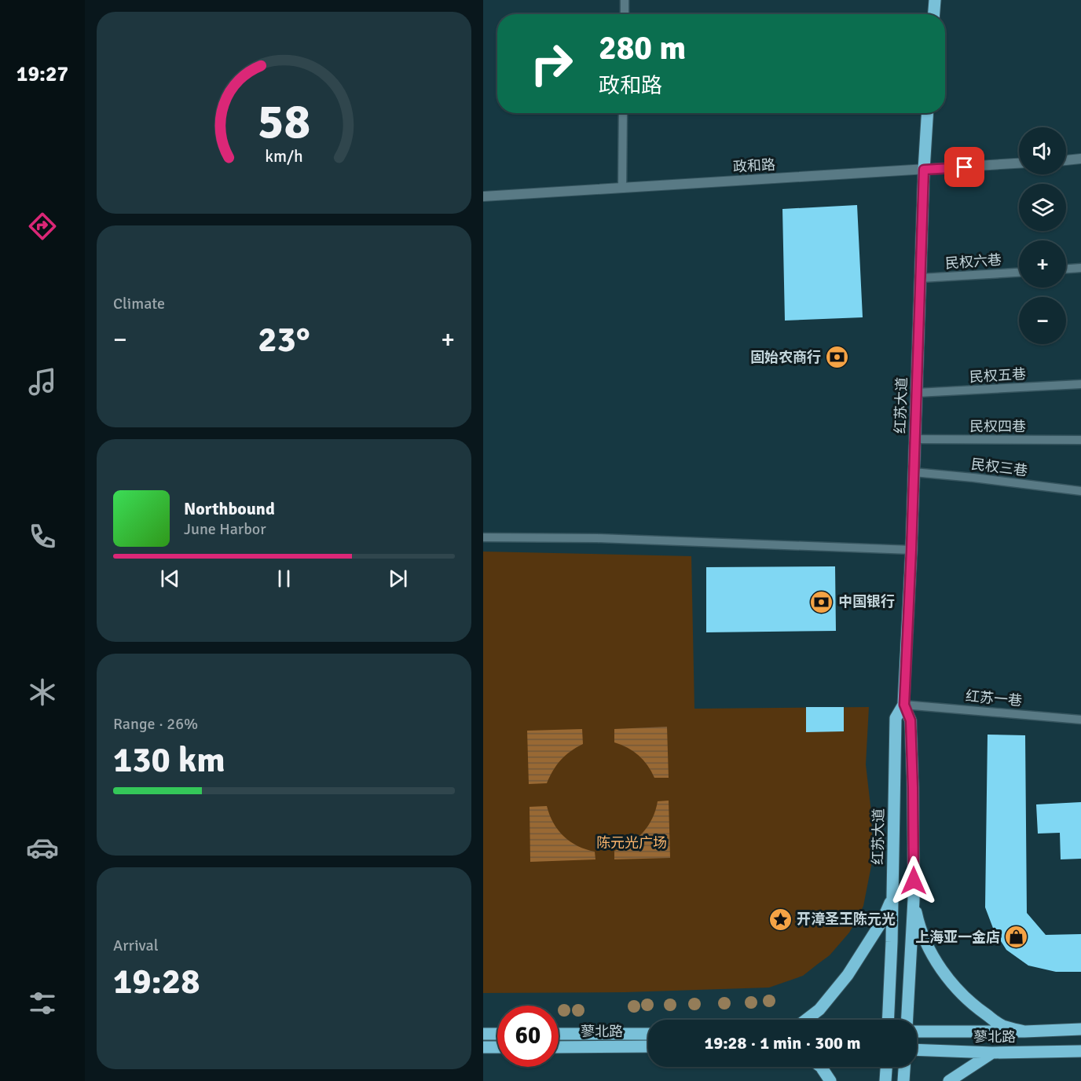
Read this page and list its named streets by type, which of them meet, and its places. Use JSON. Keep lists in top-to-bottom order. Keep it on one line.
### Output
{"streets":{"main road":["红苏大道","蓼北路"],"street":["政和路"],"lane":["民权六巷","民权五巷","民权四巷","民权三巷","红苏一巷"]},"crossings":[["政和路","红苏大道"],["民权六巷","红苏大道"],["民权五巷","红苏大道"],["红苏大道","民权四巷"],["红苏大道","民权三巷"],["红苏大道","红苏一巷"]],"parks":["陈元光广场"],"places":{"bank":["固始农商行","中国银行"],"place":["开漳圣王陈元光"],"shop":["上海亚一金店"]},"page":{"tabs":"19:27","turn":["280 m","政和路"],"map_buttons":["+","−"],"tile":["Climate",["Range · 26%","130 km"],["Arrival","19:28"]],"heat":["−","23°","+"],"song":["Northbound","June Harbor"],"limit":"60","trip":"19:28 · 1 min · 300 m","gauge":["58","km/h"]}}
